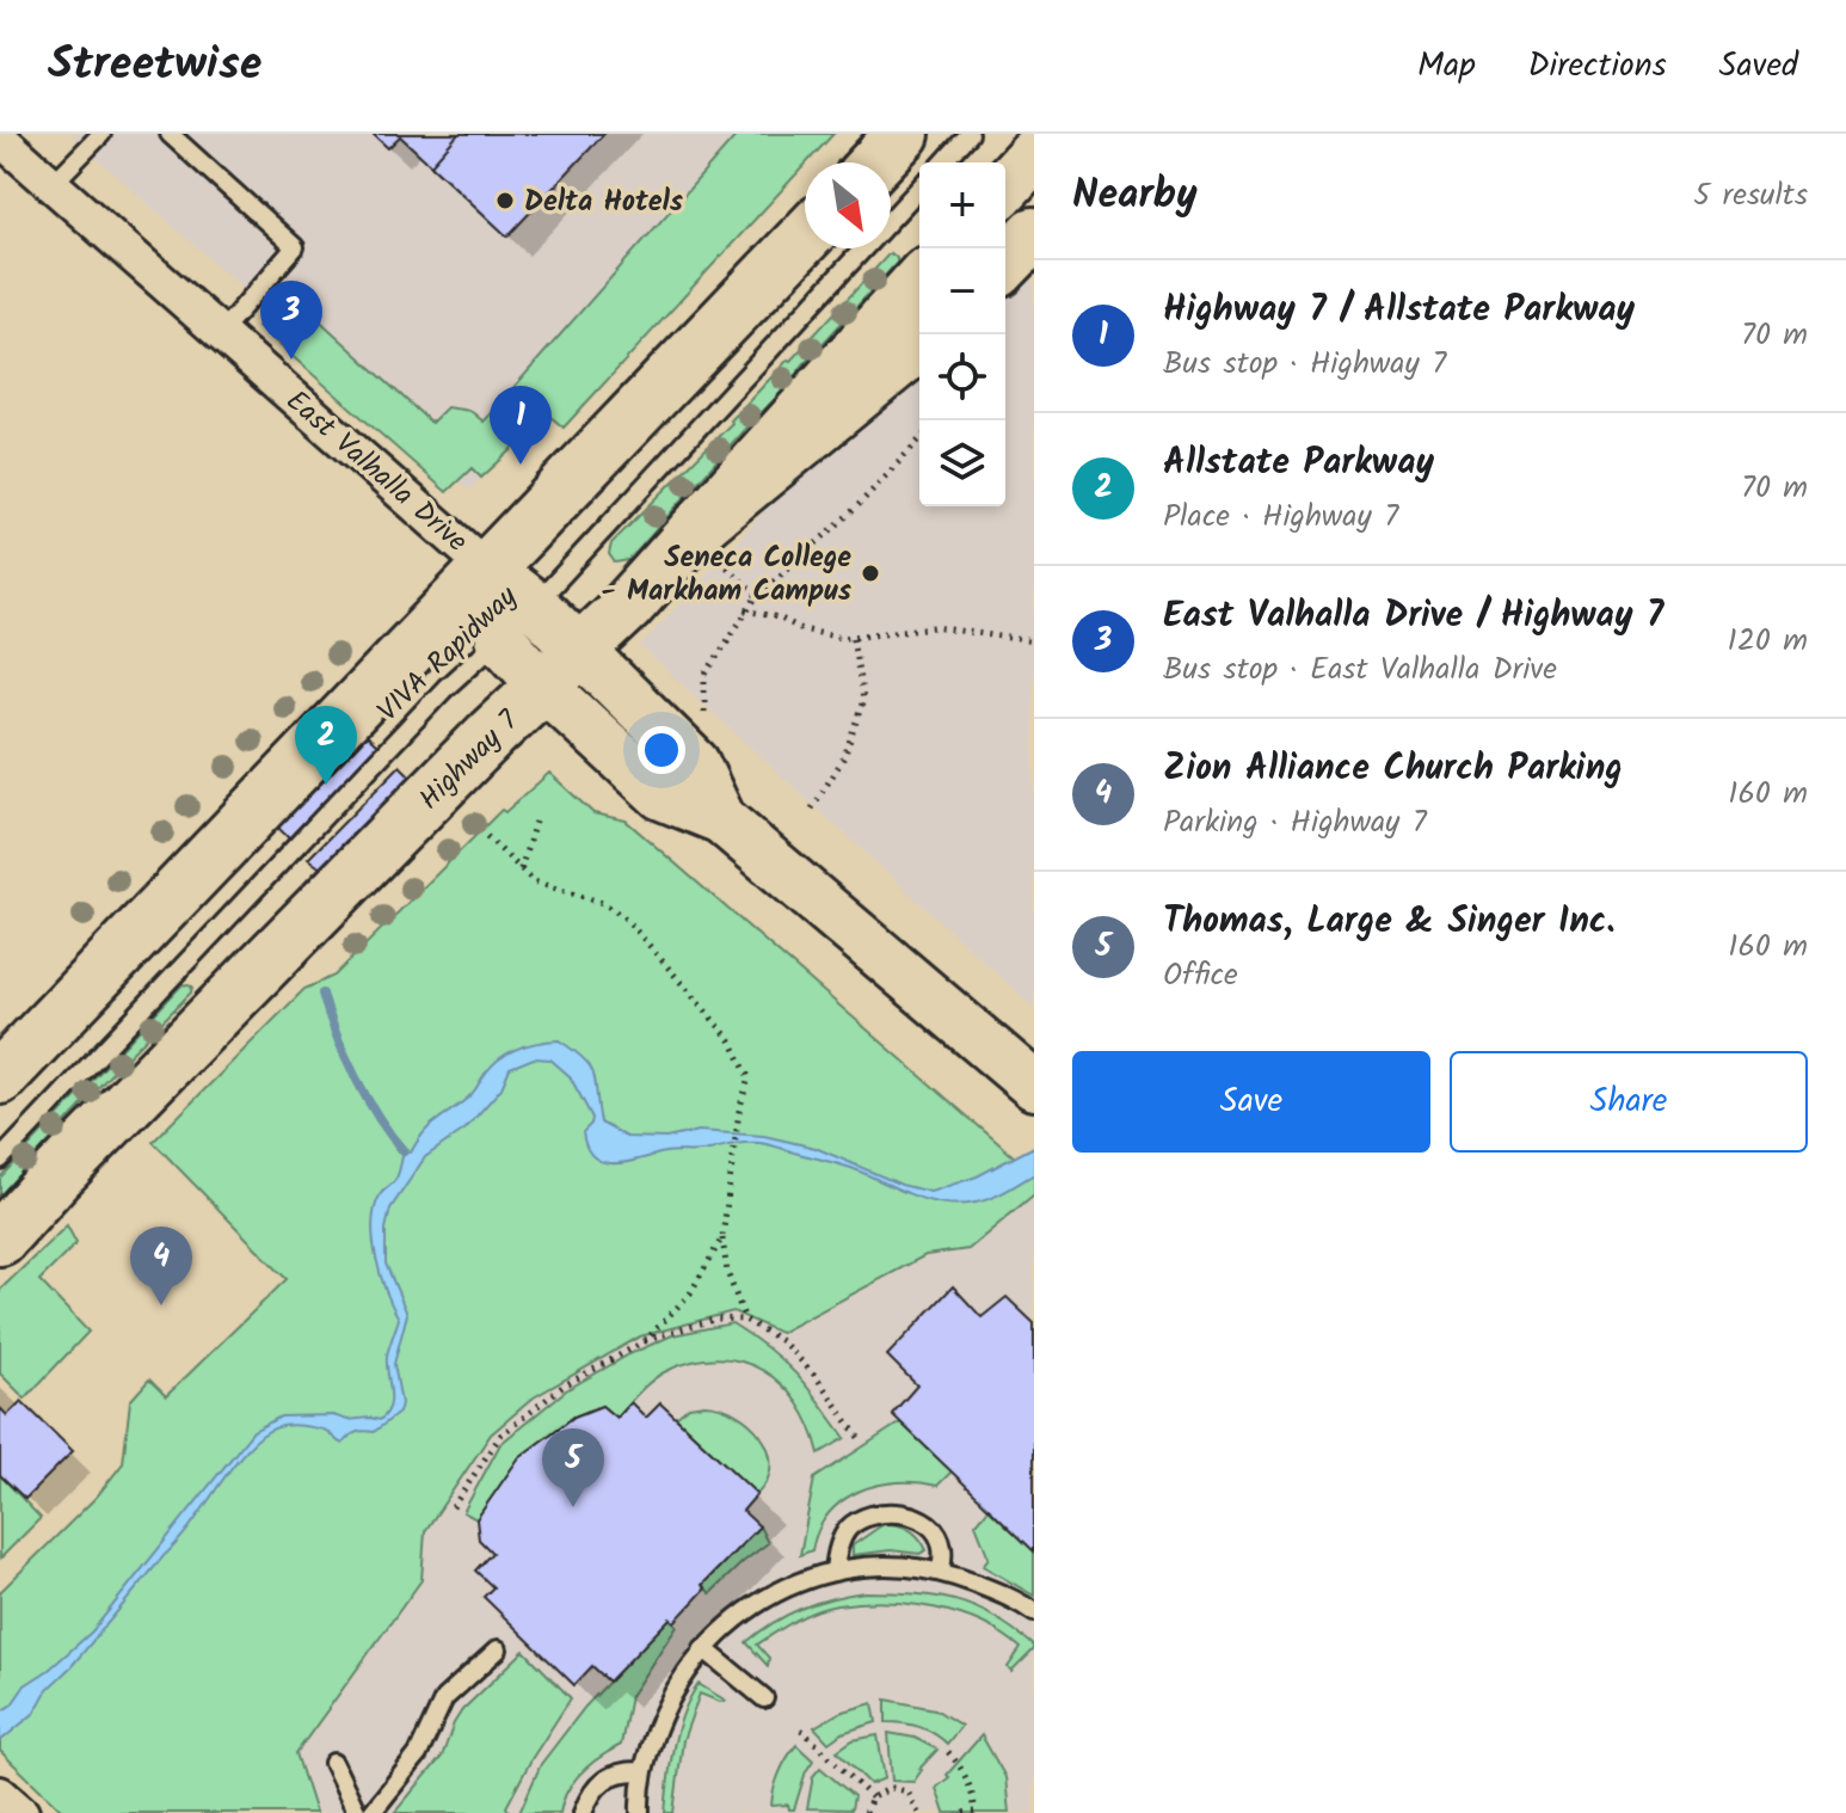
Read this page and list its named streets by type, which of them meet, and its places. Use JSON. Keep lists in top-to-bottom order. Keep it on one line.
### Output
{"streets":{"main road":["Highway 7"],"street":["East Valhalla Drive"],"lane":["VIVA Rapidway"]},"places":["Delta Hotels","Seneca College - Markham Campus"],"north":"bottom right","page":{"header":"Streetwise","nav":["Map","Directions","Saved"],"heading":["Nearby","5 results"],"map_buttons":["+","−"],"list":[{"mark":"1","name":"Highway 7 / Allstate Parkway","note":"Bus stop · Highway 7","value":"70 m"},{"mark":"2","name":"Allstate Parkway","note":"Place · Highway 7","value":"70 m"},{"mark":"3","name":"East Valhalla Drive / Highway 7","note":"Bus stop · East Valhalla Drive","value":"120 m"},{"mark":"4","name":"Zion Alliance Church Parking","note":"Parking · Highway 7","value":"160 m"},{"mark":"5","name":"Thomas, Large & Singer Inc.","note":"Office","value":"160 m"}],"pins":["3","1","2","4","5"],"buttons":["Save","Share"]}}
